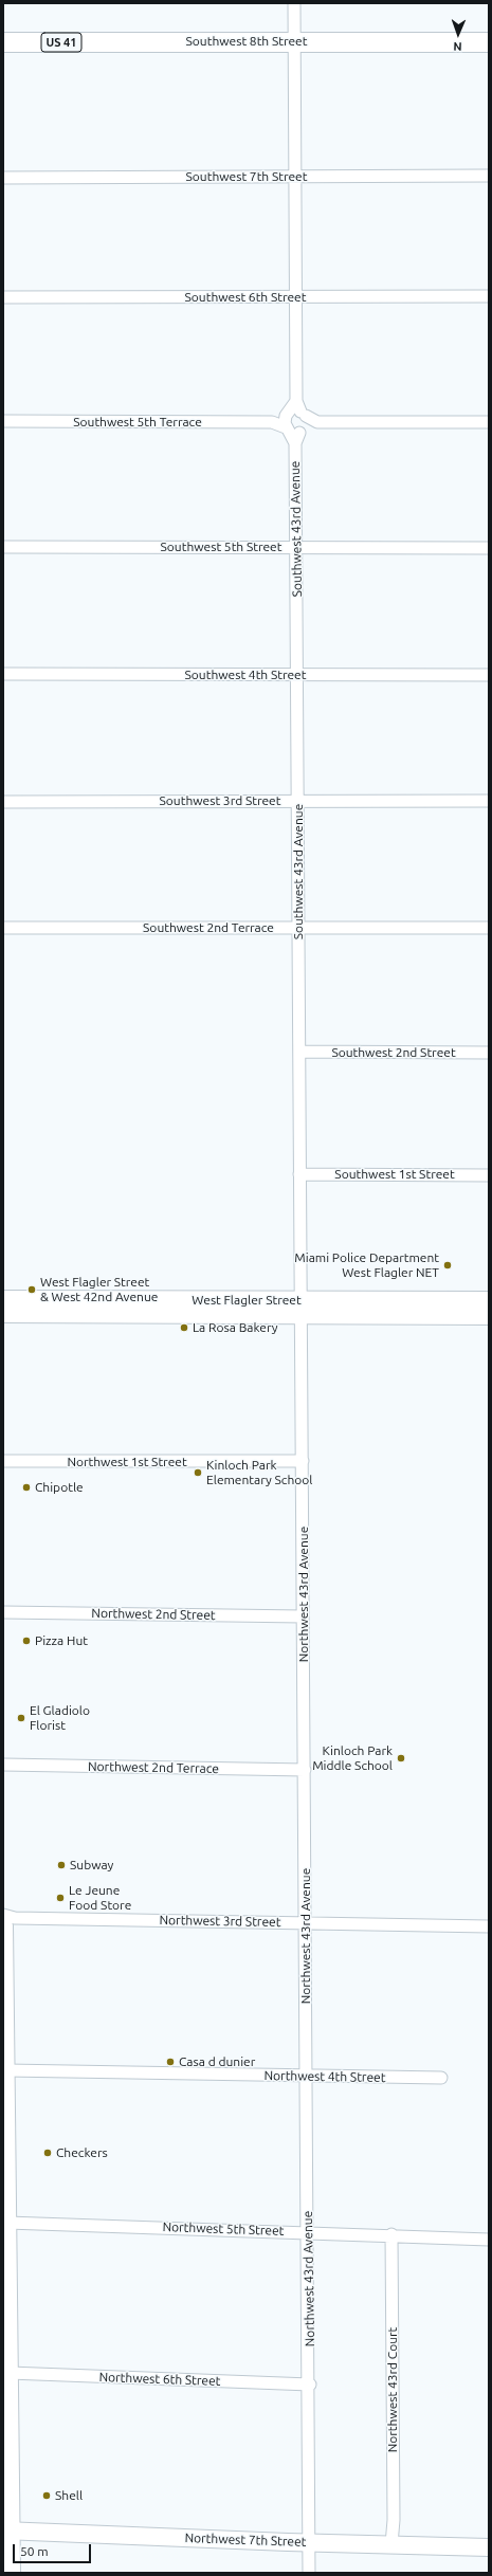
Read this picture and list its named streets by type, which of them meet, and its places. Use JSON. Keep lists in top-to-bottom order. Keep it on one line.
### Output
{"streets":{"main road":["Southwest 8th Street","US 41","West Flagler Street","Northwest 7th Street"],"street":["Southwest 7th Street","Southwest 6th Street","Southwest 5th Terrace","Southwest 43rd Avenue","Southwest 5th Street","Southwest 4th Street","Southwest 3rd Street","Southwest 2nd Terrace","Southwest 2nd Street","Southwest 1st Street","Northwest 1st Street","Northwest 43rd Avenue","Northwest 2nd Street","Northwest 2nd Terrace","Northwest 3rd Street","Northwest 4th Street","Northwest 5th Street","Northwest 6th Street","Northwest 43rd Court"]},"crossings":[["Southwest 8th Street","Southwest 43rd Avenue"],["Southwest 7th Street","Southwest 43rd Avenue"],["Southwest 6th Street","Southwest 43rd Avenue"],["Southwest 5th Terrace","Southwest 43rd Avenue"],["Southwest 43rd Avenue","Southwest 5th Street"],["Southwest 43rd Avenue","Southwest 4th Street"],["Southwest 43rd Avenue","Southwest 3rd Street"],["Southwest 43rd Avenue","Southwest 2nd Terrace"],["Southwest 43rd Avenue","Southwest 2nd Street"],["Southwest 43rd Avenue","Southwest 1st Street"],["Southwest 43rd Avenue","West Flagler Street"],["Southwest 43rd Avenue","Northwest 43rd Avenue"],["West Flagler Street","Northwest 43rd Avenue"],["Northwest 1st Street","Northwest 43rd Avenue"],["Northwest 43rd Avenue","Northwest 2nd Street"],["Northwest 43rd Avenue","Northwest 2nd Terrace"],["Northwest 43rd Avenue","Northwest 3rd Street"],["Northwest 43rd Avenue","Northwest 4th Street"],["Northwest 43rd Avenue","Northwest 5th Street"],["Northwest 43rd Avenue","Northwest 6th Street"],["Northwest 43rd Avenue","Northwest 7th Street"],["Northwest 5th Street","Northwest 43rd Court"],["Northwest 43rd Court","Northwest 7th Street"]],"places":["Miami Police Department West Flagler NET","West Flagler Street & West 42nd Avenue","La Rosa Bakery","Kinloch Park Elementary School","Chipotle","Pizza Hut","El Gladiolo Florist","Kinloch Park Middle School","Subway","Le Jeune Food Store","Casa d dunier","Checkers","Shell"],"scale_bar":"50 m","north":"bottom"}
